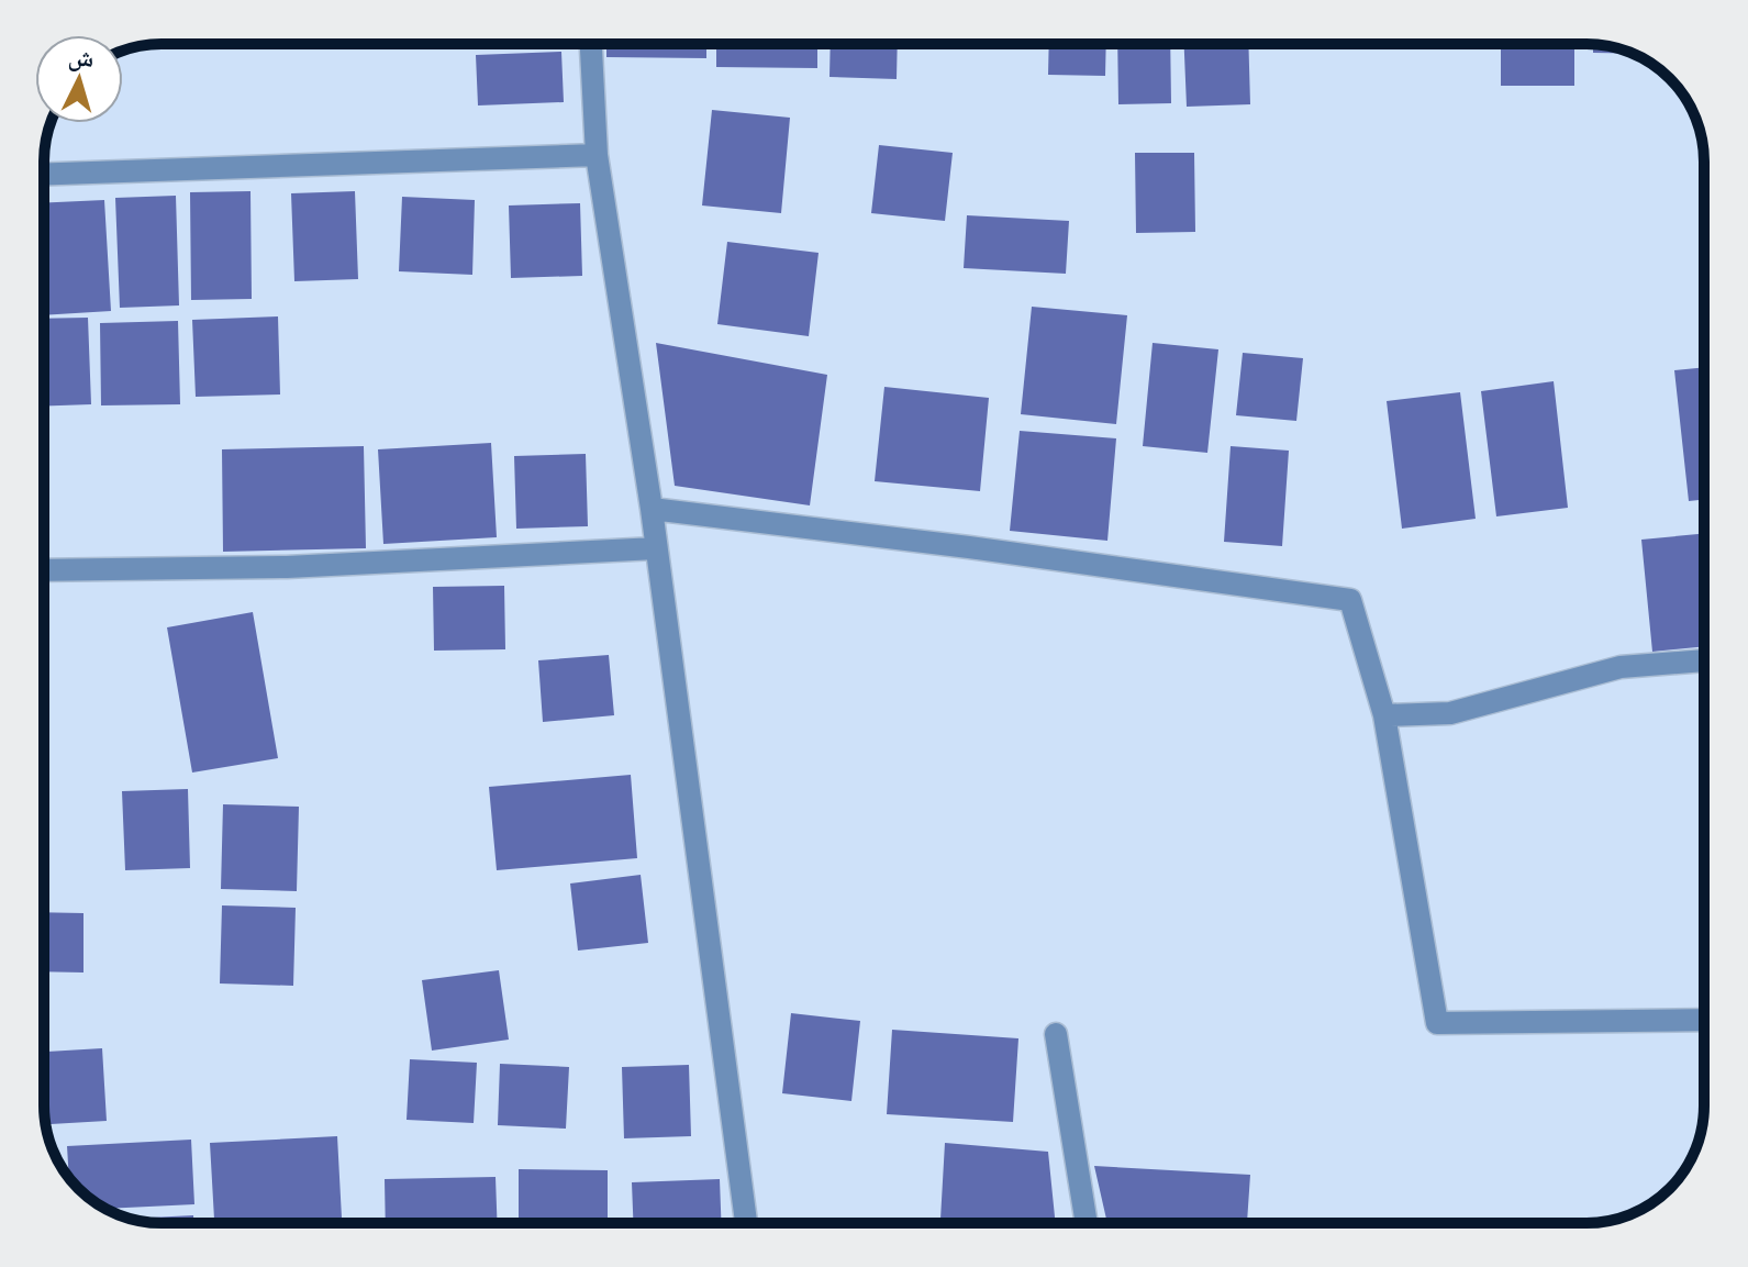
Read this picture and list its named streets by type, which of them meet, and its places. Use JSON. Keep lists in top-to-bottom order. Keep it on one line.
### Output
{"north":"top"}
